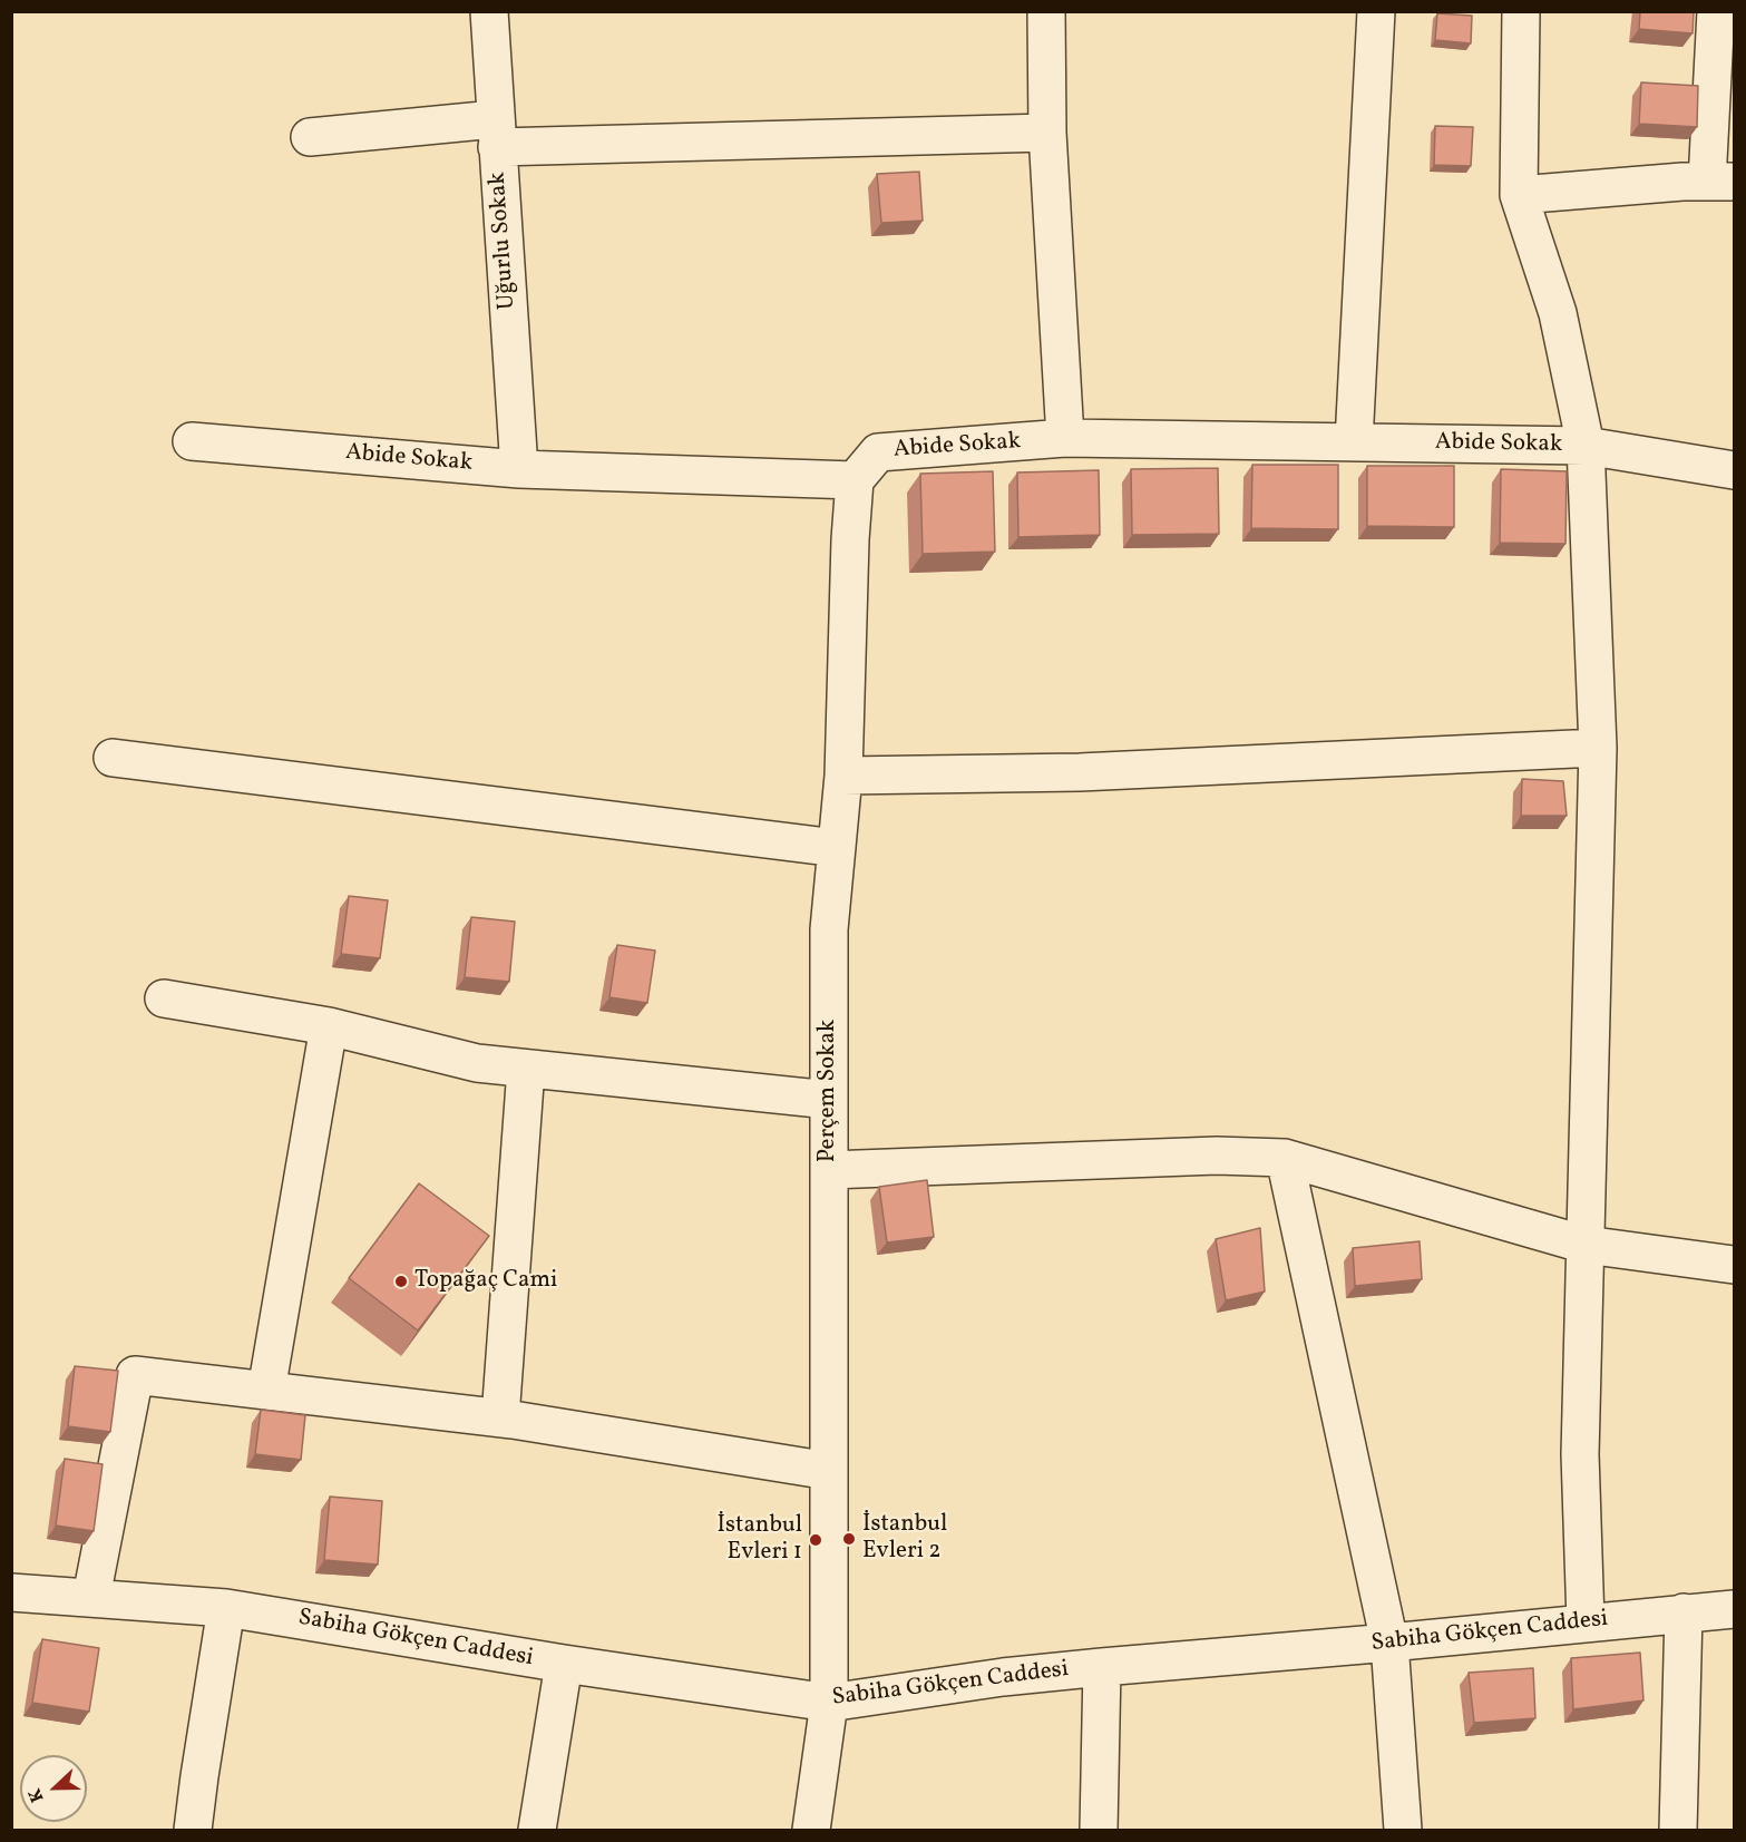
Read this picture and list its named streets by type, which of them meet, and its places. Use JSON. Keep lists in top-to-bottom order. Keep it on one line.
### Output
{"streets":{"street":["Uğurlu Sokak","Abide Sokak","Perçem Sokak","Sabiha Gökçen Caddesi"]},"crossings":[["Uğurlu Sokak","Abide Sokak"],["Abide Sokak","Perçem Sokak"],["Perçem Sokak","Sabiha Gökçen Caddesi"]],"places":["Topağaç Cami","İstanbul Evleri 2","İstanbul Evleri 1"],"north":"left"}
